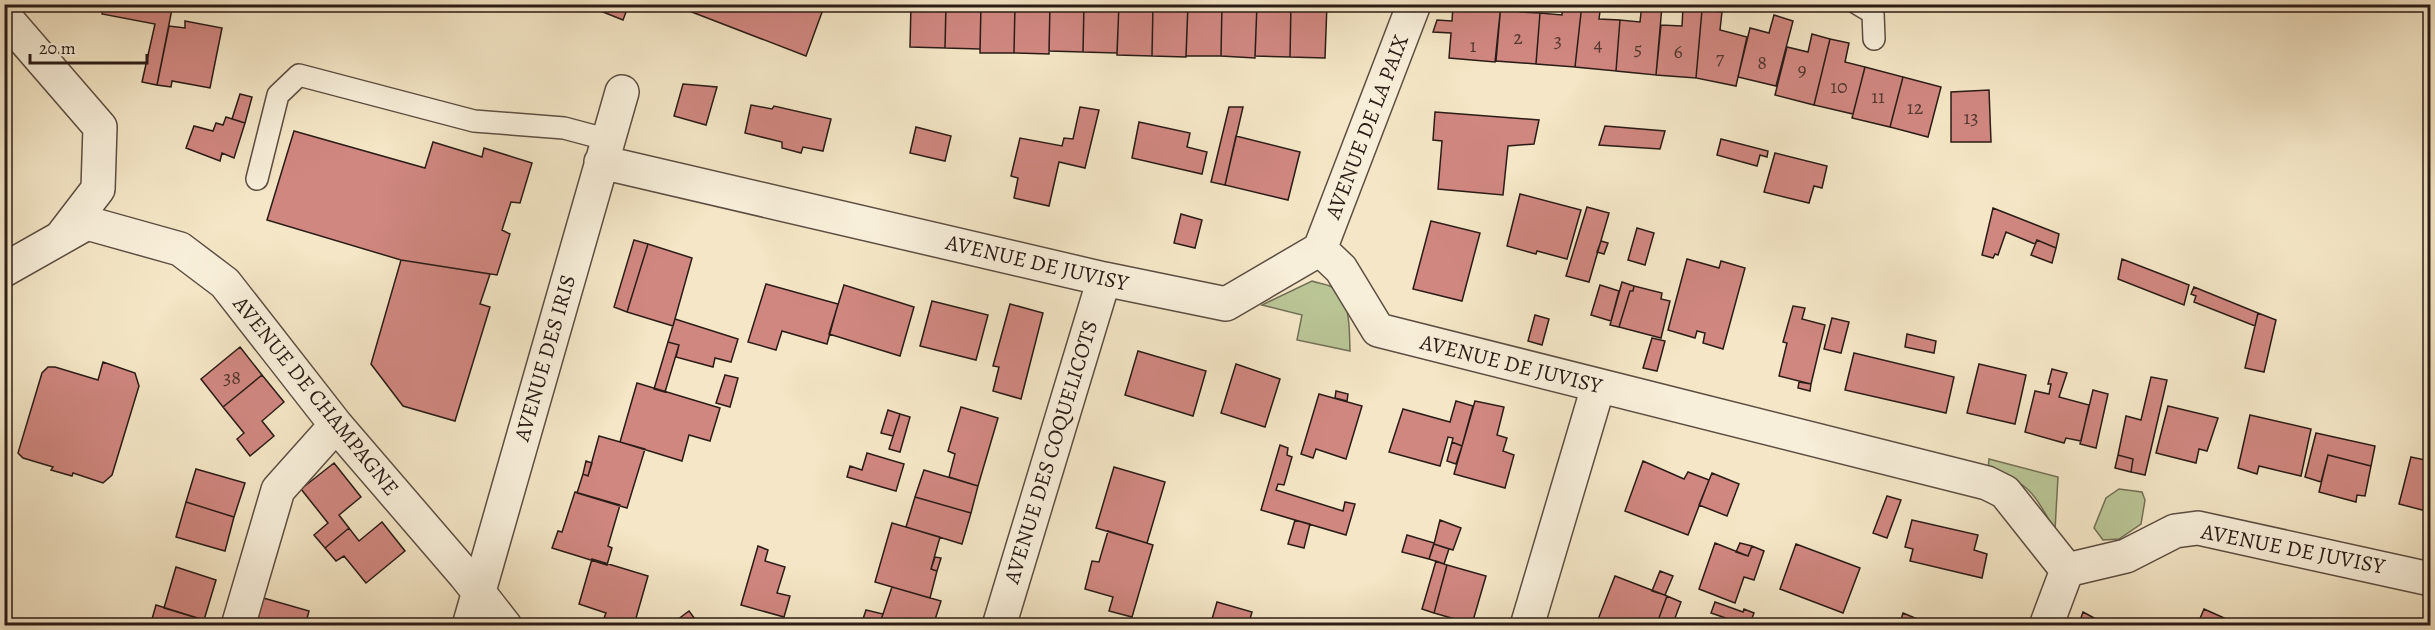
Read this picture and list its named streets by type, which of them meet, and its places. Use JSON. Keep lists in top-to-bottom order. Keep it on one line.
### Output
{"streets":{"street":["AVENUE DE LA PAIX","AVENUE DE JUVISY","AVENUE DES IRIS","AVENUE DE CHAMPAGNE","AVENUE DES COQUELICOTS"]},"crossings":[["AVENUE DE LA PAIX","AVENUE DE JUVISY"],["AVENUE DE JUVISY","AVENUE DES IRIS"],["AVENUE DE JUVISY","AVENUE DES COQUELICOTS"],["AVENUE DES IRIS","AVENUE DE CHAMPAGNE"]],"house_numbers":["2","3","4","1","5","6","7","8","9","10","11","12","13","38"],"scale_bar":"20 m"}
